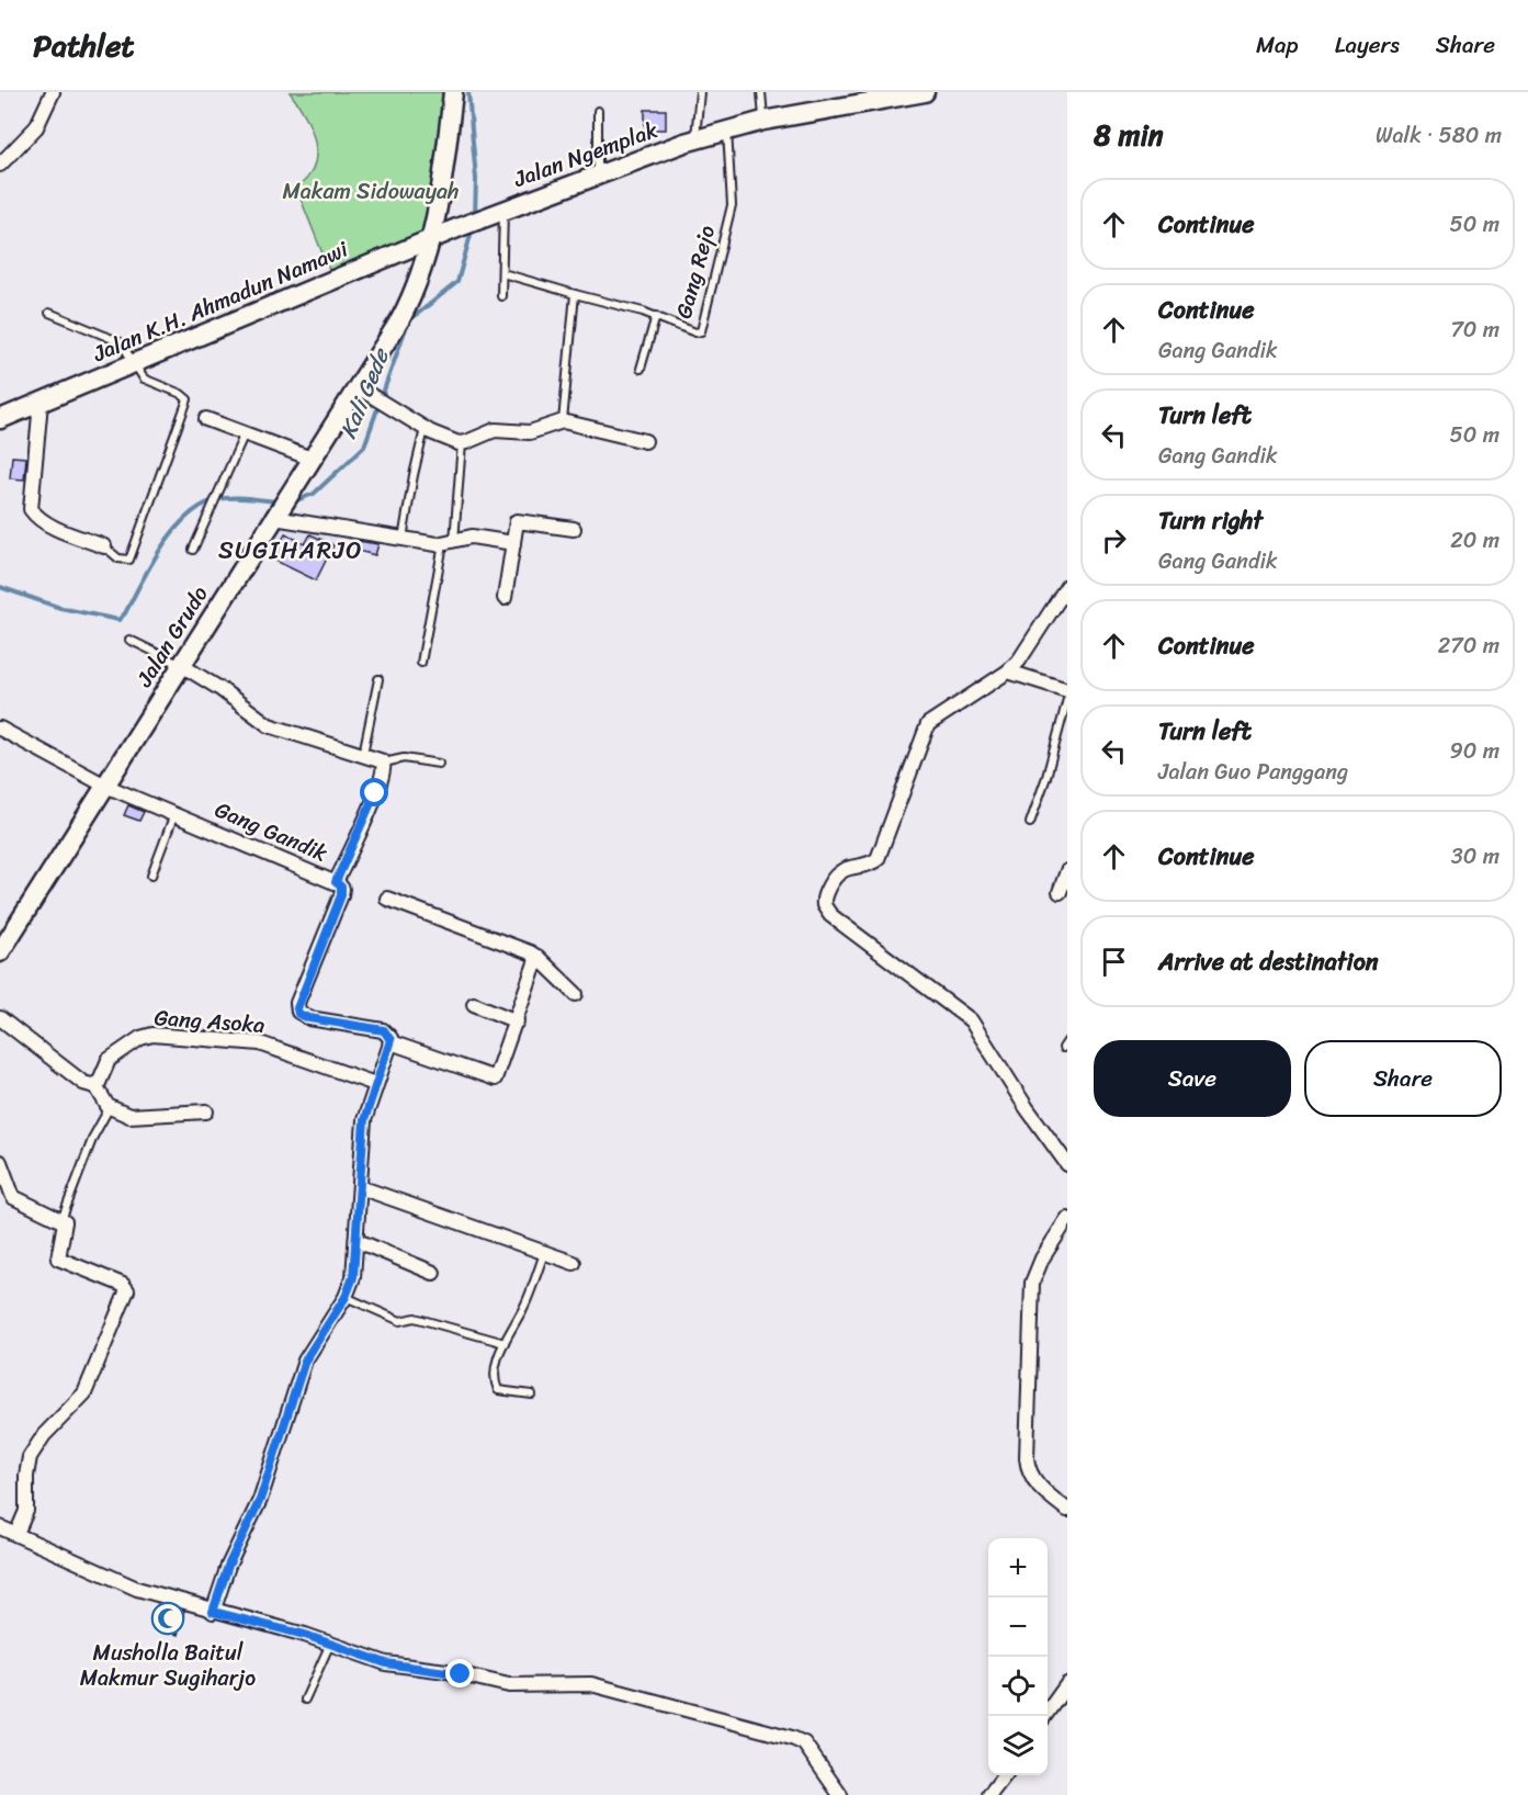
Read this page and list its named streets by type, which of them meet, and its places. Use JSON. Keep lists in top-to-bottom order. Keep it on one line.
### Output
{"streets":{"street":["Jalan Ngemplak","Jalan K.H. Ahmadun Namawi","Jalan Grudo","Gang Gandik","Gang Asoka"],"lane":["Gang Rejo"]},"crossings":[["Jalan Ngemplak","Gang Rejo"],["Jalan Ngemplak","Jalan K.H. Ahmadun Namawi"],["Jalan K.H. Ahmadun Namawi","Jalan Grudo"],["Jalan Grudo","Gang Gandik"]],"districts":["SUGIHARJO"],"water":["Kali Gede"],"parks":["Makam Sidowayah"],"places":{"mosque":["Musholla Baitul Makmur Sugiharjo"]},"page":{"header":"Pathlet","nav":["Map","Layers","Share"],"heading":["8 min","Walk · 580 m"],"list":[["Continue","50 m"],["Continue","Gang Gandik","70 m"],["Turn left","Gang Gandik","50 m"],["Turn right","Gang Gandik","20 m"],["Continue","270 m"],["Turn left","Jalan Guo Panggang","90 m"],["Continue","30 m"],"Arrive at destination"],"buttons":["Save","Share"],"map_buttons":["+","−"]}}
